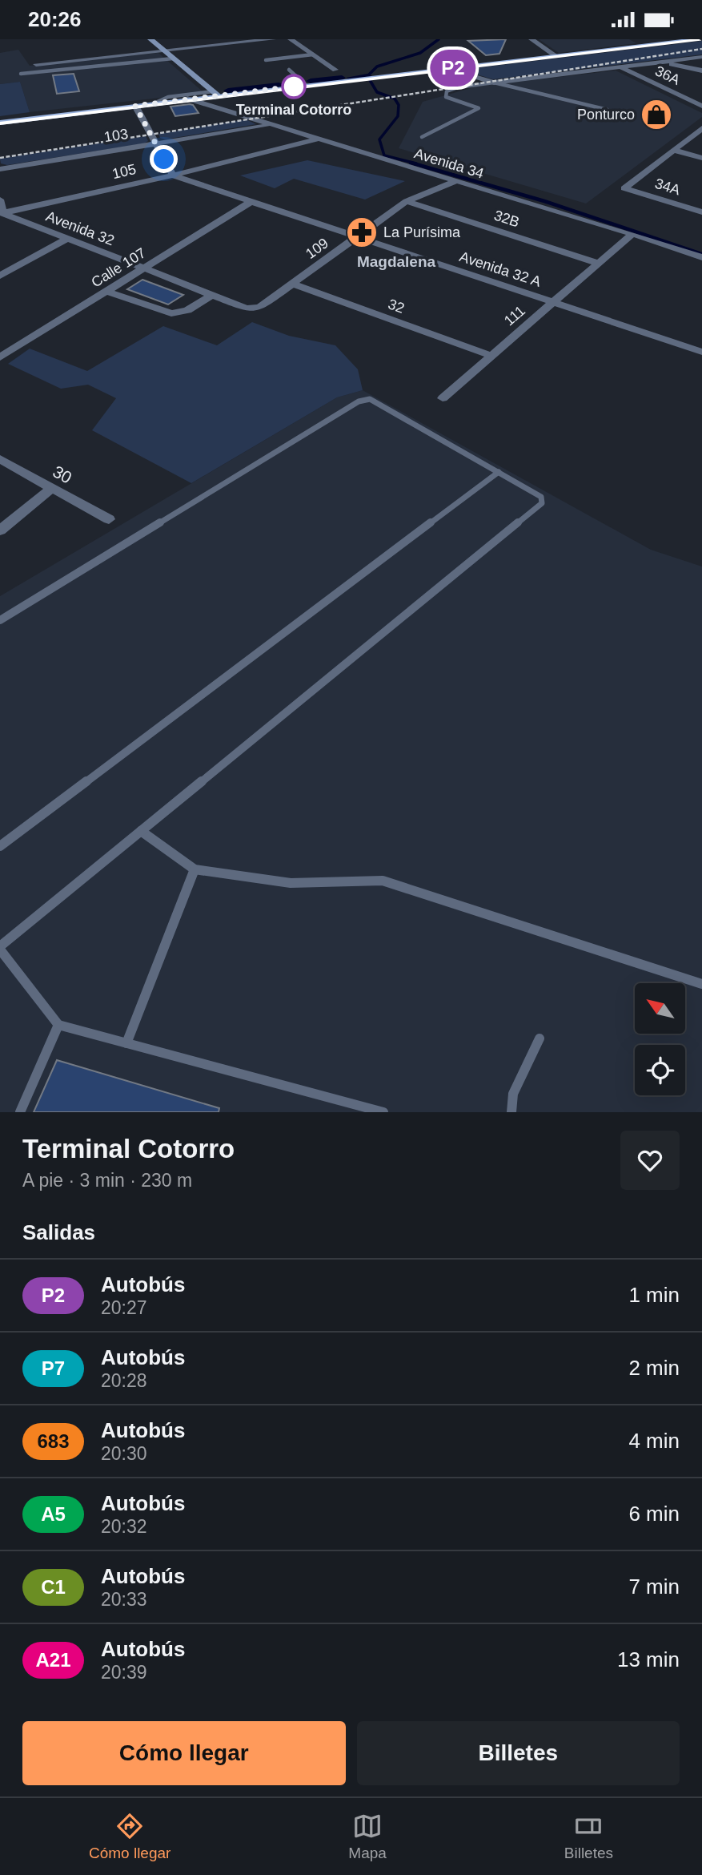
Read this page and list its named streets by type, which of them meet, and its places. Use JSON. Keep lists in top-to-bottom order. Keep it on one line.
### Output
{"streets":{"street":["36A","103","Avenida 34","105","34A","32B","Avenida 32","109","Calle 107","Avenida 32 A","32","111","30"]},"crossings":[["103","Avenida 34"],["Avenida 34","105"],["Avenida 34","109"],["Avenida 34","111"],["105","Avenida 32"],["105","Avenida 32 A"],["32B","109"],["32B","111"],["Avenida 32","109"],["Avenida 32","Calle 107"],["109","Avenida 32 A"],["109","32"],["Calle 107","Avenida 32 A"],["Avenida 32 A","111"],["32","111"]],"districts":["Magdalena"],"places":{"other":["Terminal Cotorro"],"shop":["Ponturco"],"pharmacy":["La Purísima"]},"lines":["bus line P2"],"north":"top left","page":{"status":"20:26","on_map":"P2","heading":[["Terminal Cotorro","A pie · 3 min · 230 m"],"Salidas"],"list":[{"mark":"P2","name":"Autobús","note":"20:27","value":"1 min"},{"mark":"P7","name":"Autobús","note":"20:28","value":"2 min"},{"mark":"683","name":"Autobús","note":"20:30","value":"4 min"},{"mark":"A5","name":"Autobús","note":"20:32","value":"6 min"},{"mark":"C1","name":"Autobús","note":"20:33","value":"7 min"},{"mark":"A21","name":"Autobús","note":"20:39","value":"13 min"}],"buttons":["Cómo llegar","Billetes"],"tabs":["Cómo llegar","Mapa","Billetes"]}}
